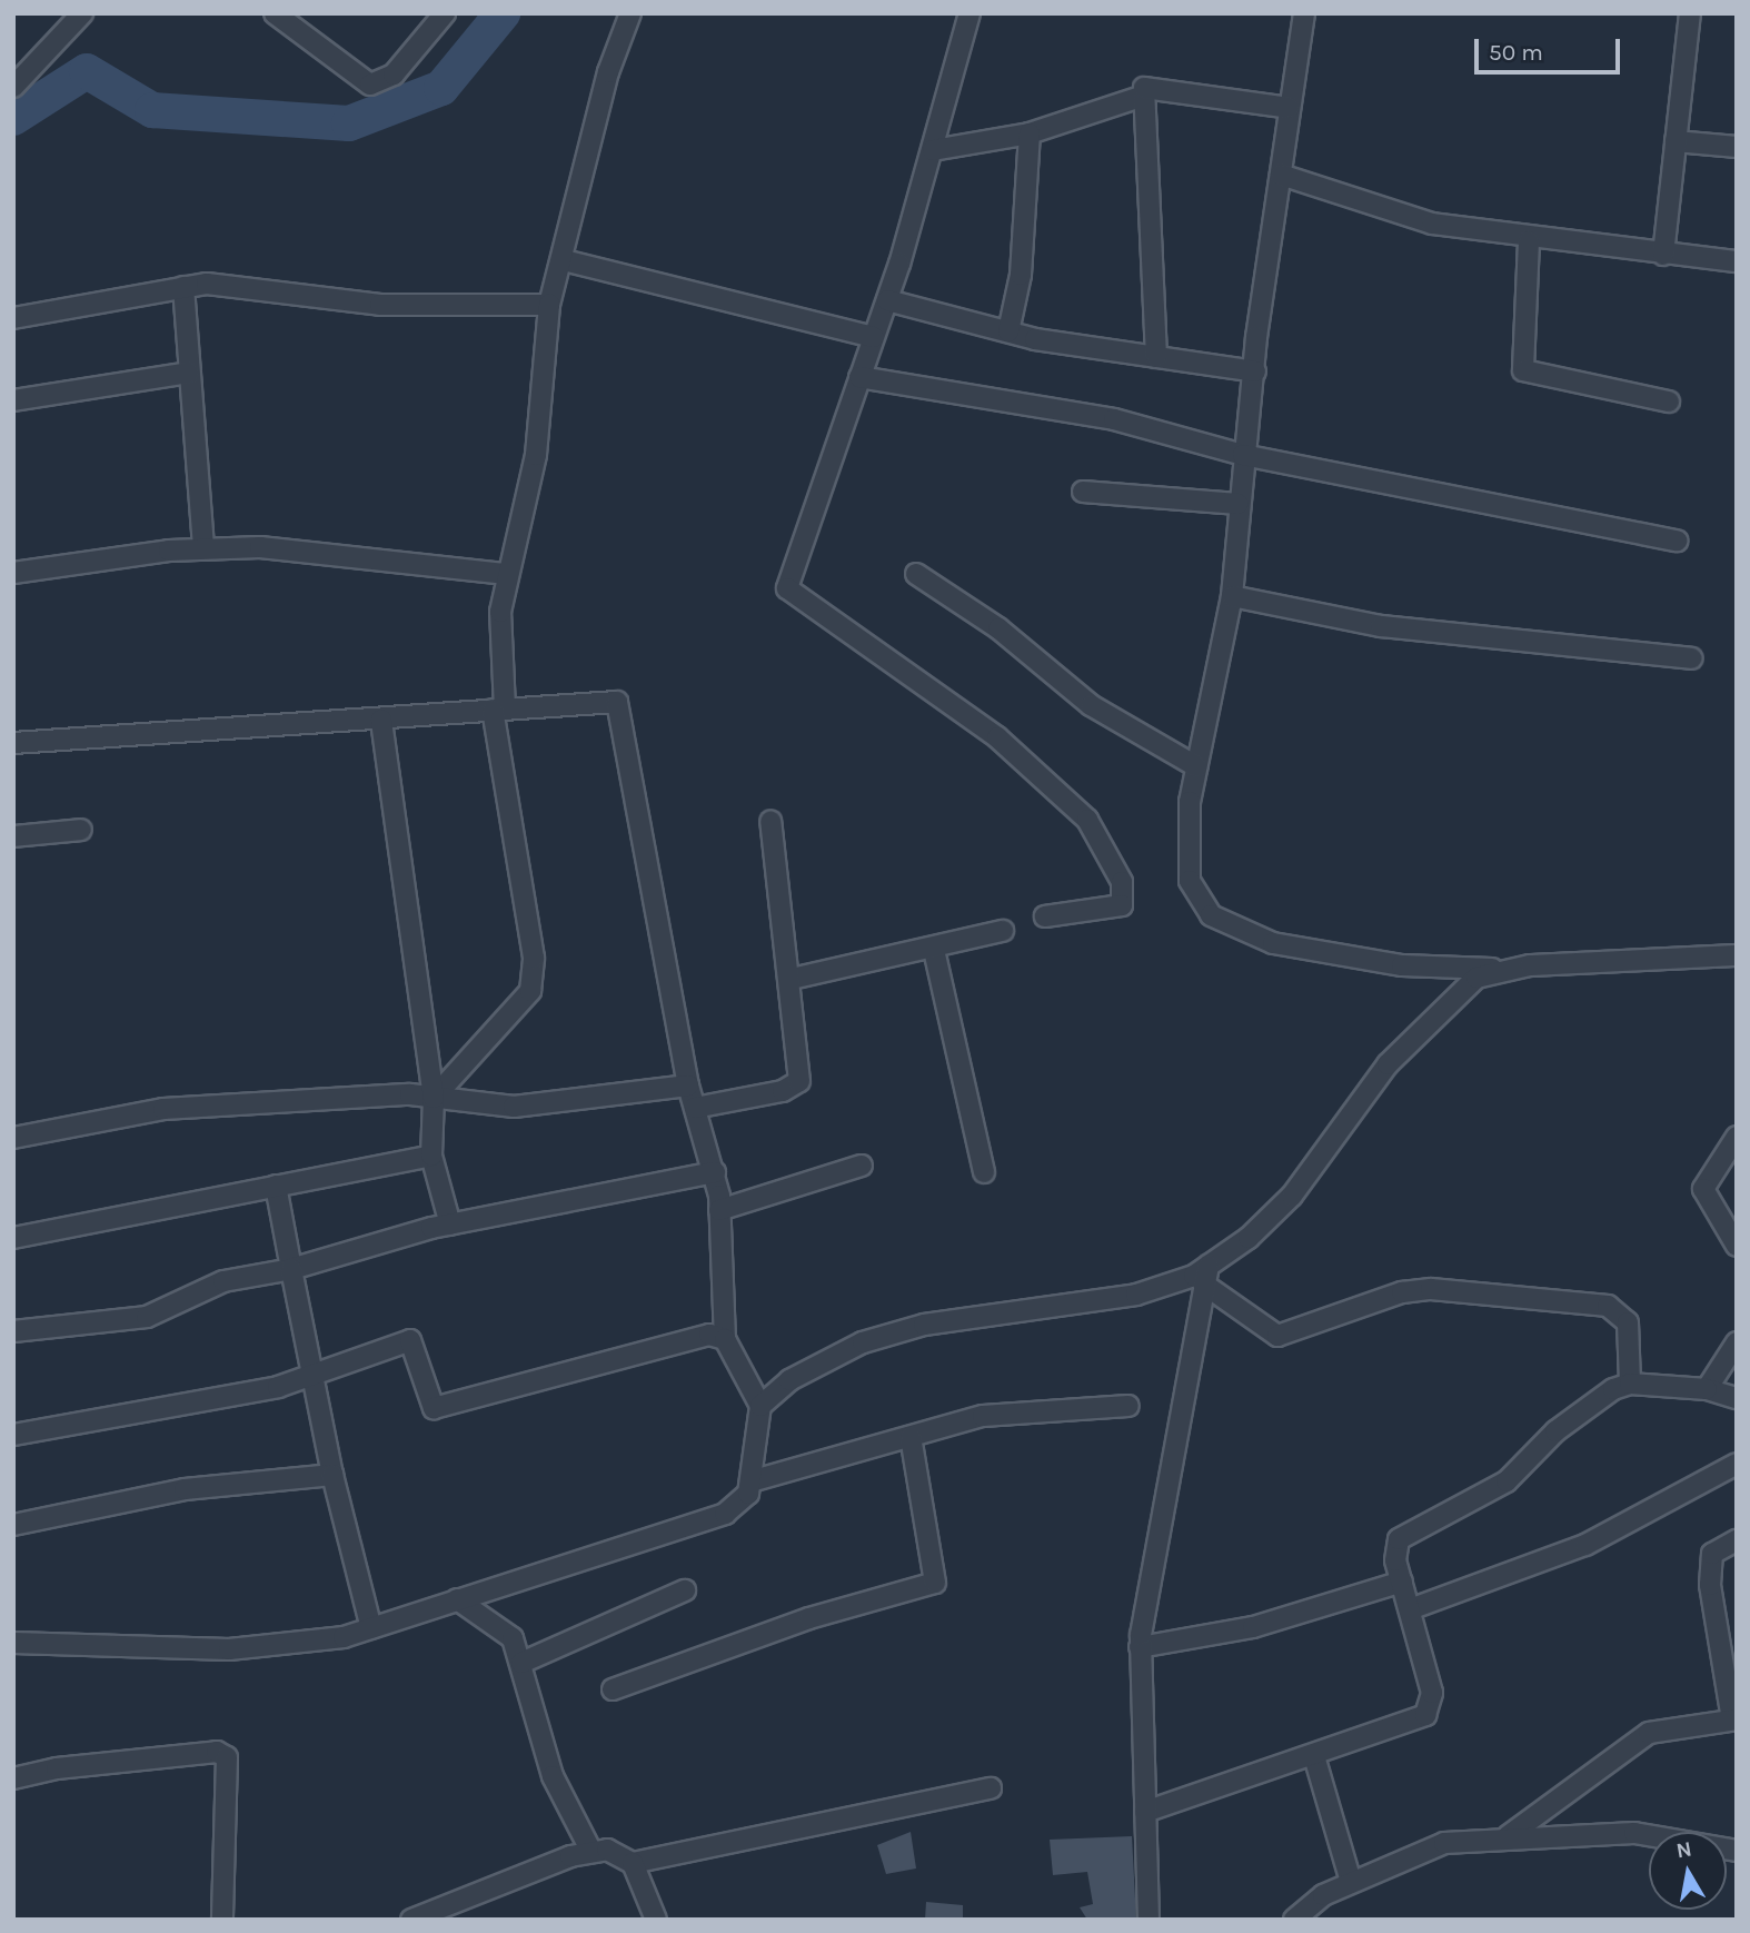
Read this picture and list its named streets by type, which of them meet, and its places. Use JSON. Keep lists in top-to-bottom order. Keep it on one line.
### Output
{"scale_bar":"50 m","north":"top"}
